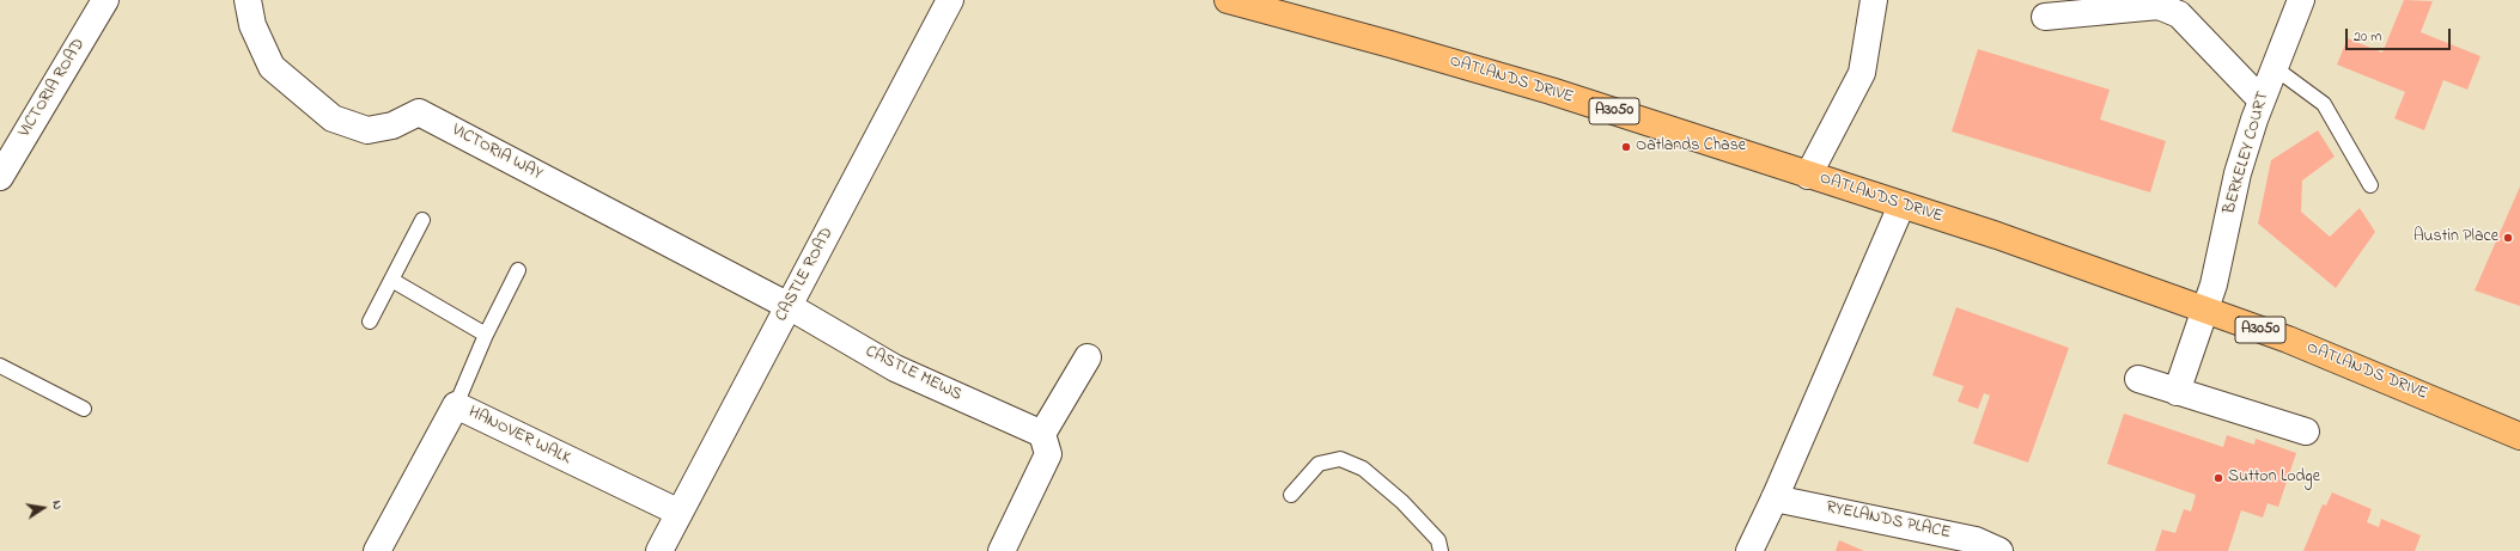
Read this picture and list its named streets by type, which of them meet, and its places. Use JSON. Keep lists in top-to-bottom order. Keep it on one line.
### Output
{"streets":{"main road":["OATLANDS DRIVE","A3050"],"street":["VICTORIA ROAD","VICTORIA WAY","BERKELEY COURT","CASTLE ROAD","CASTLE MEWS","HANOVER WALK","RYELANDS PLACE"]},"crossings":[["OATLANDS DRIVE","BERKELEY COURT"],["VICTORIA WAY","CASTLE ROAD"],["VICTORIA WAY","CASTLE MEWS"],["CASTLE ROAD","CASTLE MEWS"],["CASTLE ROAD","HANOVER WALK"]],"places":["Oatlands Chase","Austin Place","Sutton Lodge"],"scale_bar":"20 m","north":"right"}
